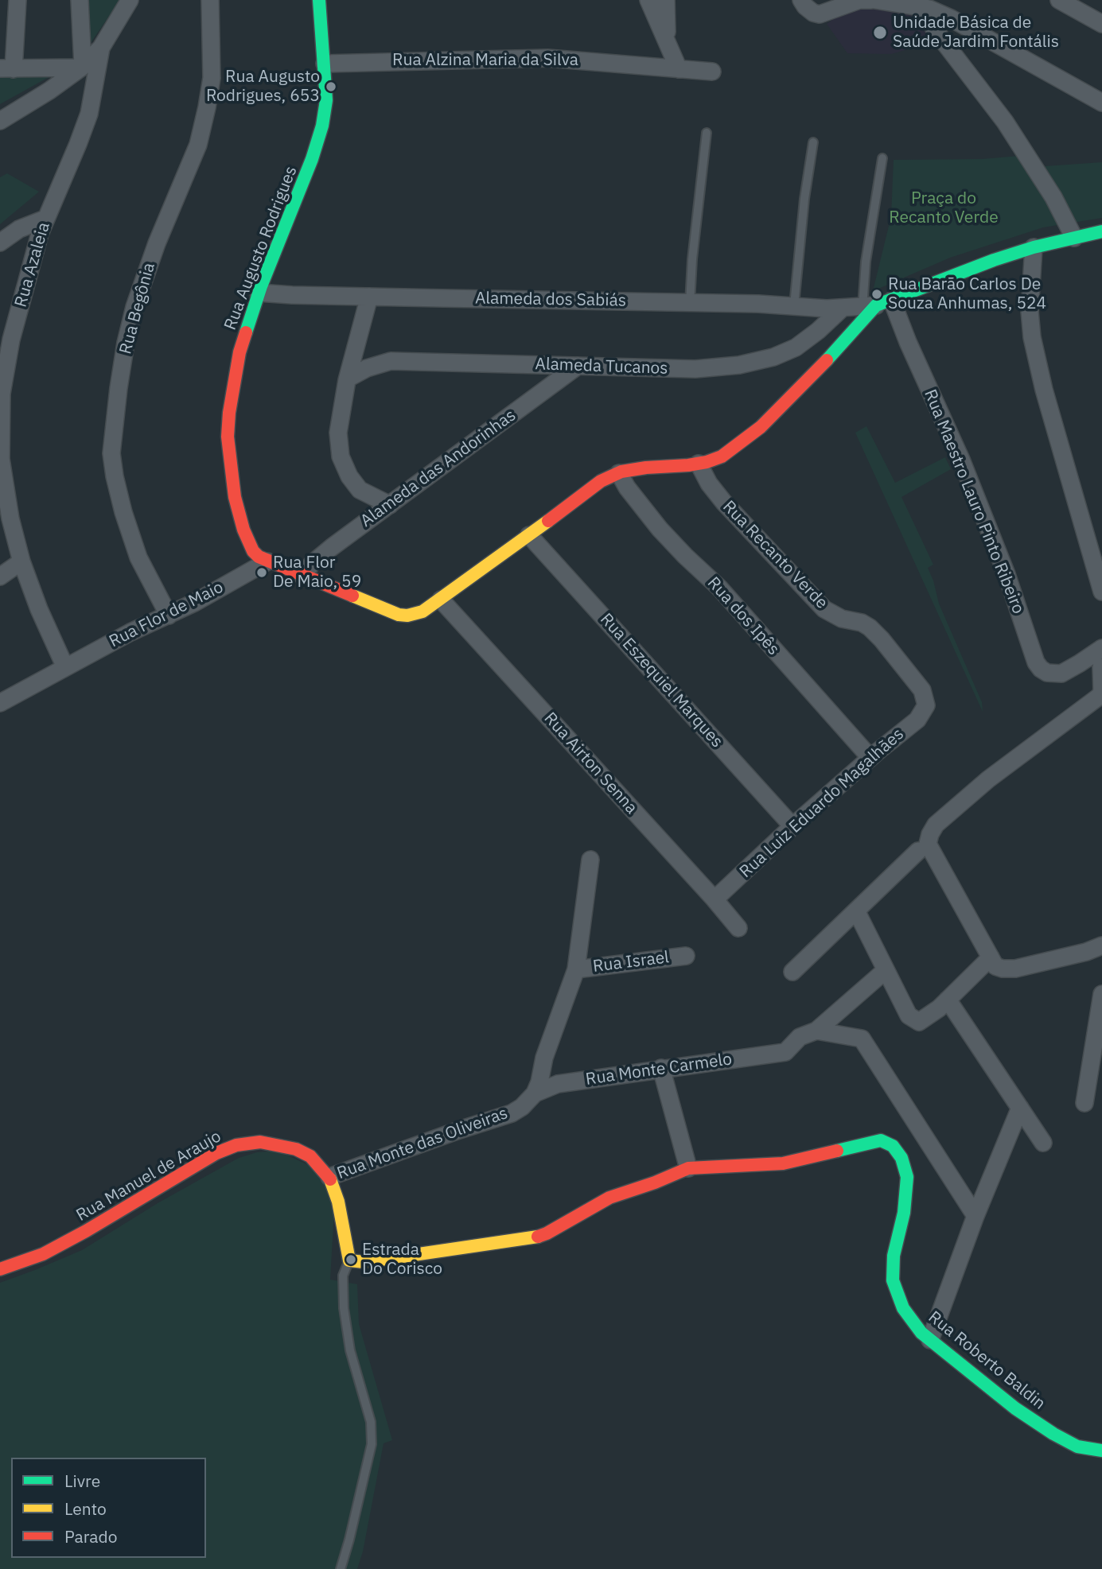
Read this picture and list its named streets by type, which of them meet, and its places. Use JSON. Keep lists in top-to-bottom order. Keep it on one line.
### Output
{"streets":{"street":["Rua Alzina Maria da Silva","Rua Augusto Rodrigues","Rua Azaleia","Alameda dos Sabiás","Rua Begônia","Alameda Tucanos","Alameda das Andorinhas","Rua Maestro Lauro Pinto Ribeiro","Rua Recanto Verde","Rua Flor de Maio","Rua dos Ipês","Rua Eszequiel Marques","Rua Airton Senna","Rua Luiz Eduardo Magalhães","Rua Israel","Rua Monte Carmelo","Rua Monte das Oliveiras","Rua Manuel de Araujo","Rua Roberto Baldin"]},"crossings":[["Rua Alzina Maria da Silva","Rua Augusto Rodrigues"],["Rua Augusto Rodrigues","Alameda dos Sabiás"],["Rua Augusto Rodrigues","Alameda das Andorinhas"],["Rua Augusto Rodrigues","Rua Maestro Lauro Pinto Ribeiro"],["Rua Augusto Rodrigues","Rua Recanto Verde"],["Rua Augusto Rodrigues","Rua Flor de Maio"],["Rua Augusto Rodrigues","Rua dos Ipês"],["Rua Augusto Rodrigues","Rua Eszequiel Marques"],["Rua Augusto Rodrigues","Rua Airton Senna"],["Rua Azaleia","Rua Flor de Maio"],["Alameda dos Sabiás","Alameda Tucanos"],["Alameda dos Sabiás","Rua Maestro Lauro Pinto Ribeiro"],["Rua Begônia","Rua Flor de Maio"],["Alameda Tucanos","Alameda das Andorinhas"],["Rua Recanto Verde","Rua Luiz Eduardo Magalhães"],["Rua dos Ipês","Rua Luiz Eduardo Magalhães"],["Rua Eszequiel Marques","Rua Luiz Eduardo Magalhães"],["Rua Airton Senna","Rua Luiz Eduardo Magalhães"],["Rua Monte Carmelo","Rua Monte das Oliveiras"],["Rua Monte das Oliveiras","Rua Manuel de Araujo"]],"parks":["Praça do Recanto Verde"],"places":["Unidade Básica de Saúde Jardim Fontális","Rua Augusto Rodrigues, 653","Rua Barão Carlos De Souza Anhumas, 524","Rua Flor De Maio, 59","Estrada Do Corisco"],"legend":["Livre","Lento","Parado"]}
